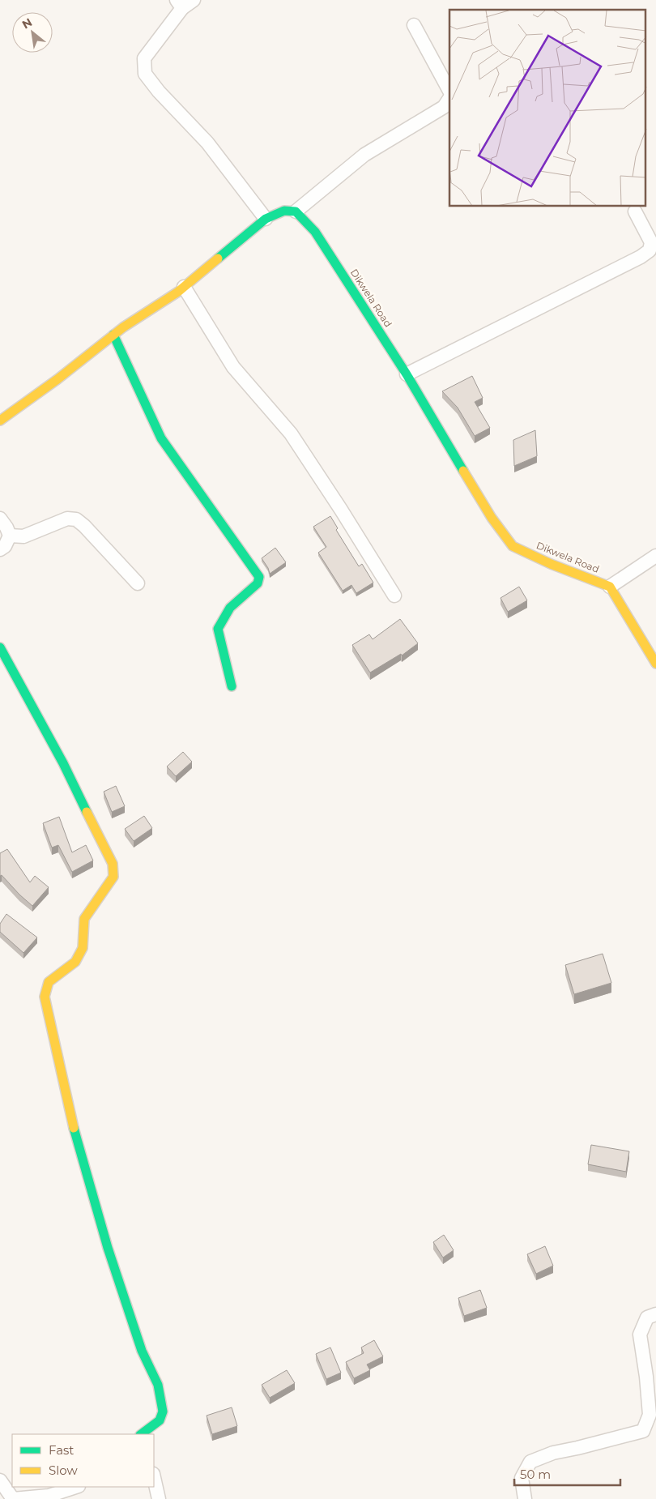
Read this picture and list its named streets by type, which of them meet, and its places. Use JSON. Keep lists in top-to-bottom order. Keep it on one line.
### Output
{"streets":{"street":["Dikwela Road"]},"legend":["Fast","Slow"],"scale_bar":"50 m","north":"top left"}
